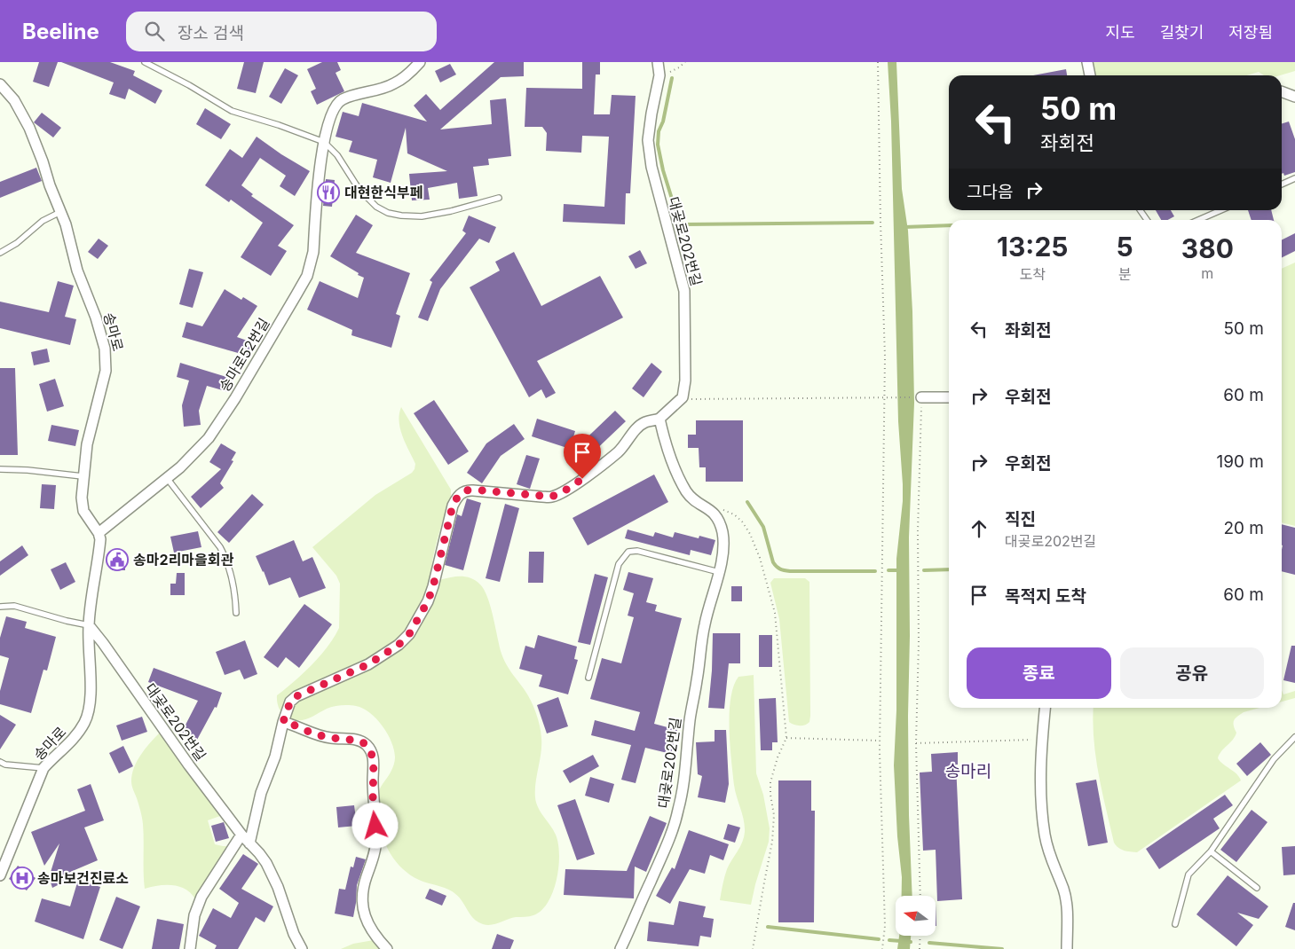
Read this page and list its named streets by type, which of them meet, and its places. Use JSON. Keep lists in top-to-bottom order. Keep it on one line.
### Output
{"streets":{"street":["대곶로202번길","송마로","송마로52번길"]},"crossings":[["대곶로202번길","송마로"],["송마로","송마로52번길"]],"districts":["송마리"],"places":{"restaurant":["대현한식부페"],"public building":["송마2리마을회관"],"hospital":["송마보건진료소"]},"north":"left","page":{"header":"Beeline","search":"장소 검색","nav":["지도","길찾기","저장됨"],"turn":["50 m","좌회전"],"then":"그다음","eta":["13:25","도착","5","분","380","m"],"list":[{"name":"좌회전","value":"50 m"},{"name":"우회전","value":"60 m"},{"name":"우회전","value":"190 m"},{"name":"직진","note":"대곶로202번길","value":"20 m"},{"name":"목적지 도착","value":"60 m"}],"buttons":["종료","공유"]}}
